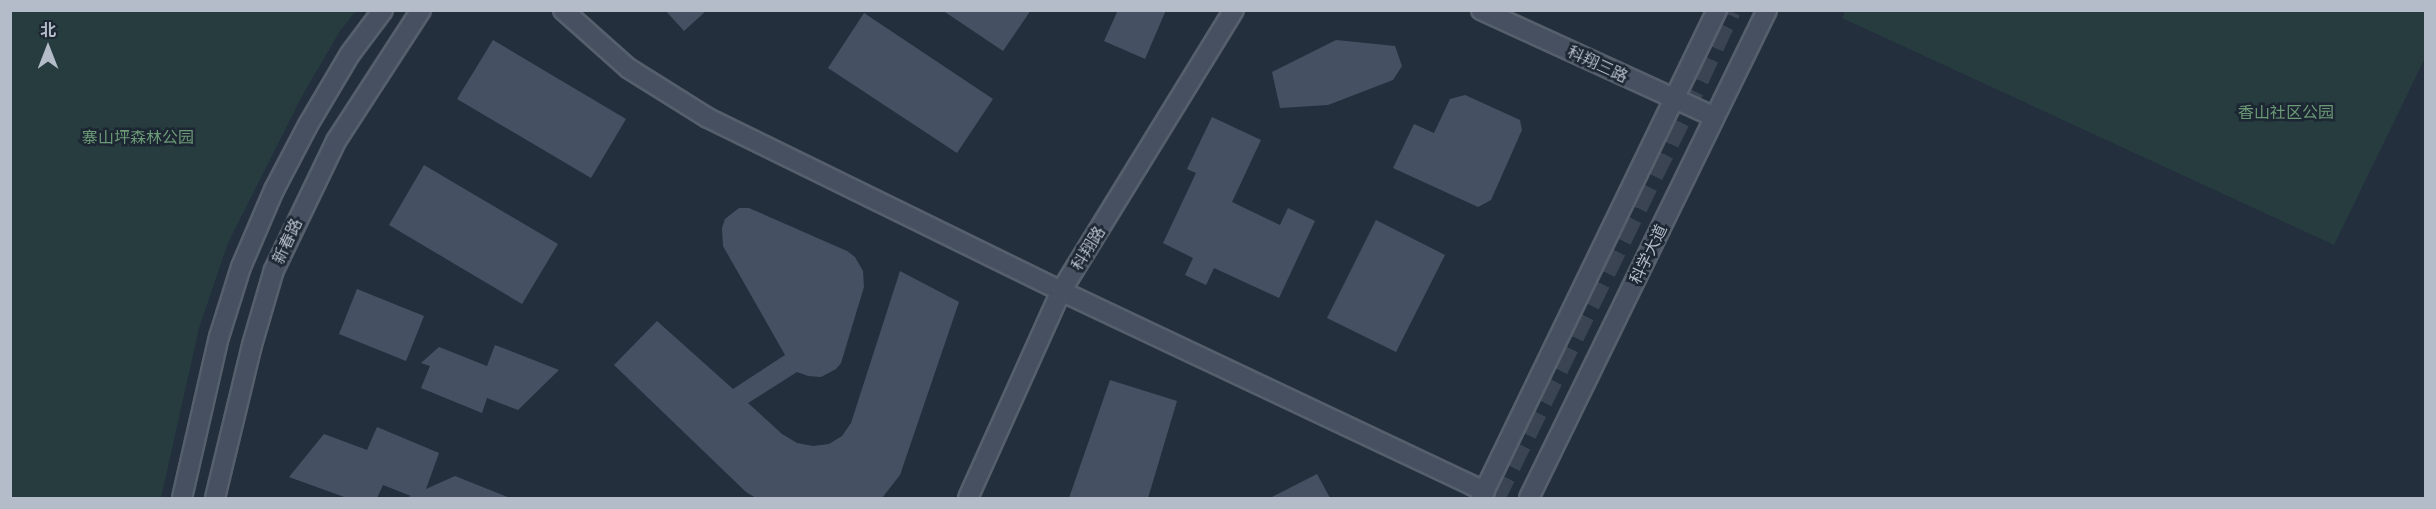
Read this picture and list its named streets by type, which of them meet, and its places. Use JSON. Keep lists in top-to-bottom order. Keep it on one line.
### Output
{"streets":{"main road":["科翔三路","新春路","科翔路","科学大道"]},"crossings":[["科翔三路","科学大道"]],"parks":["香山社区公园","寨山坪森林公园"],"north":"top"}
